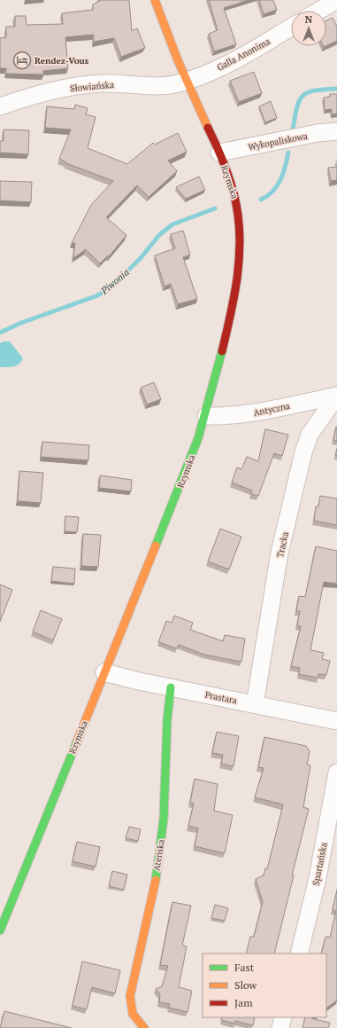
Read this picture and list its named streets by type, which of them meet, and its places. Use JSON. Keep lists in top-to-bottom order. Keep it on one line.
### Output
{"streets":{"main road":["Rzymska","Ateńska"],"street":["Galla Anonima","Słowiańska","Wykopaliskowa","Antyczna","Tracka","Prastara","Spartańska"]},"crossings":[["Galla Anonima","Słowiańska"],["Galla Anonima","Rzymska"],["Słowiańska","Rzymska"],["Wykopaliskowa","Rzymska"],["Rzymska","Antyczna"],["Rzymska","Prastara"],["Antyczna","Tracka"],["Tracka","Prastara"],["Prastara","Ateńska"]],"water":["Piwonia"],"places":{"hotel":["Rendez-Vous"]},"legend":["Fast","Slow","Jam"],"north":"top"}
